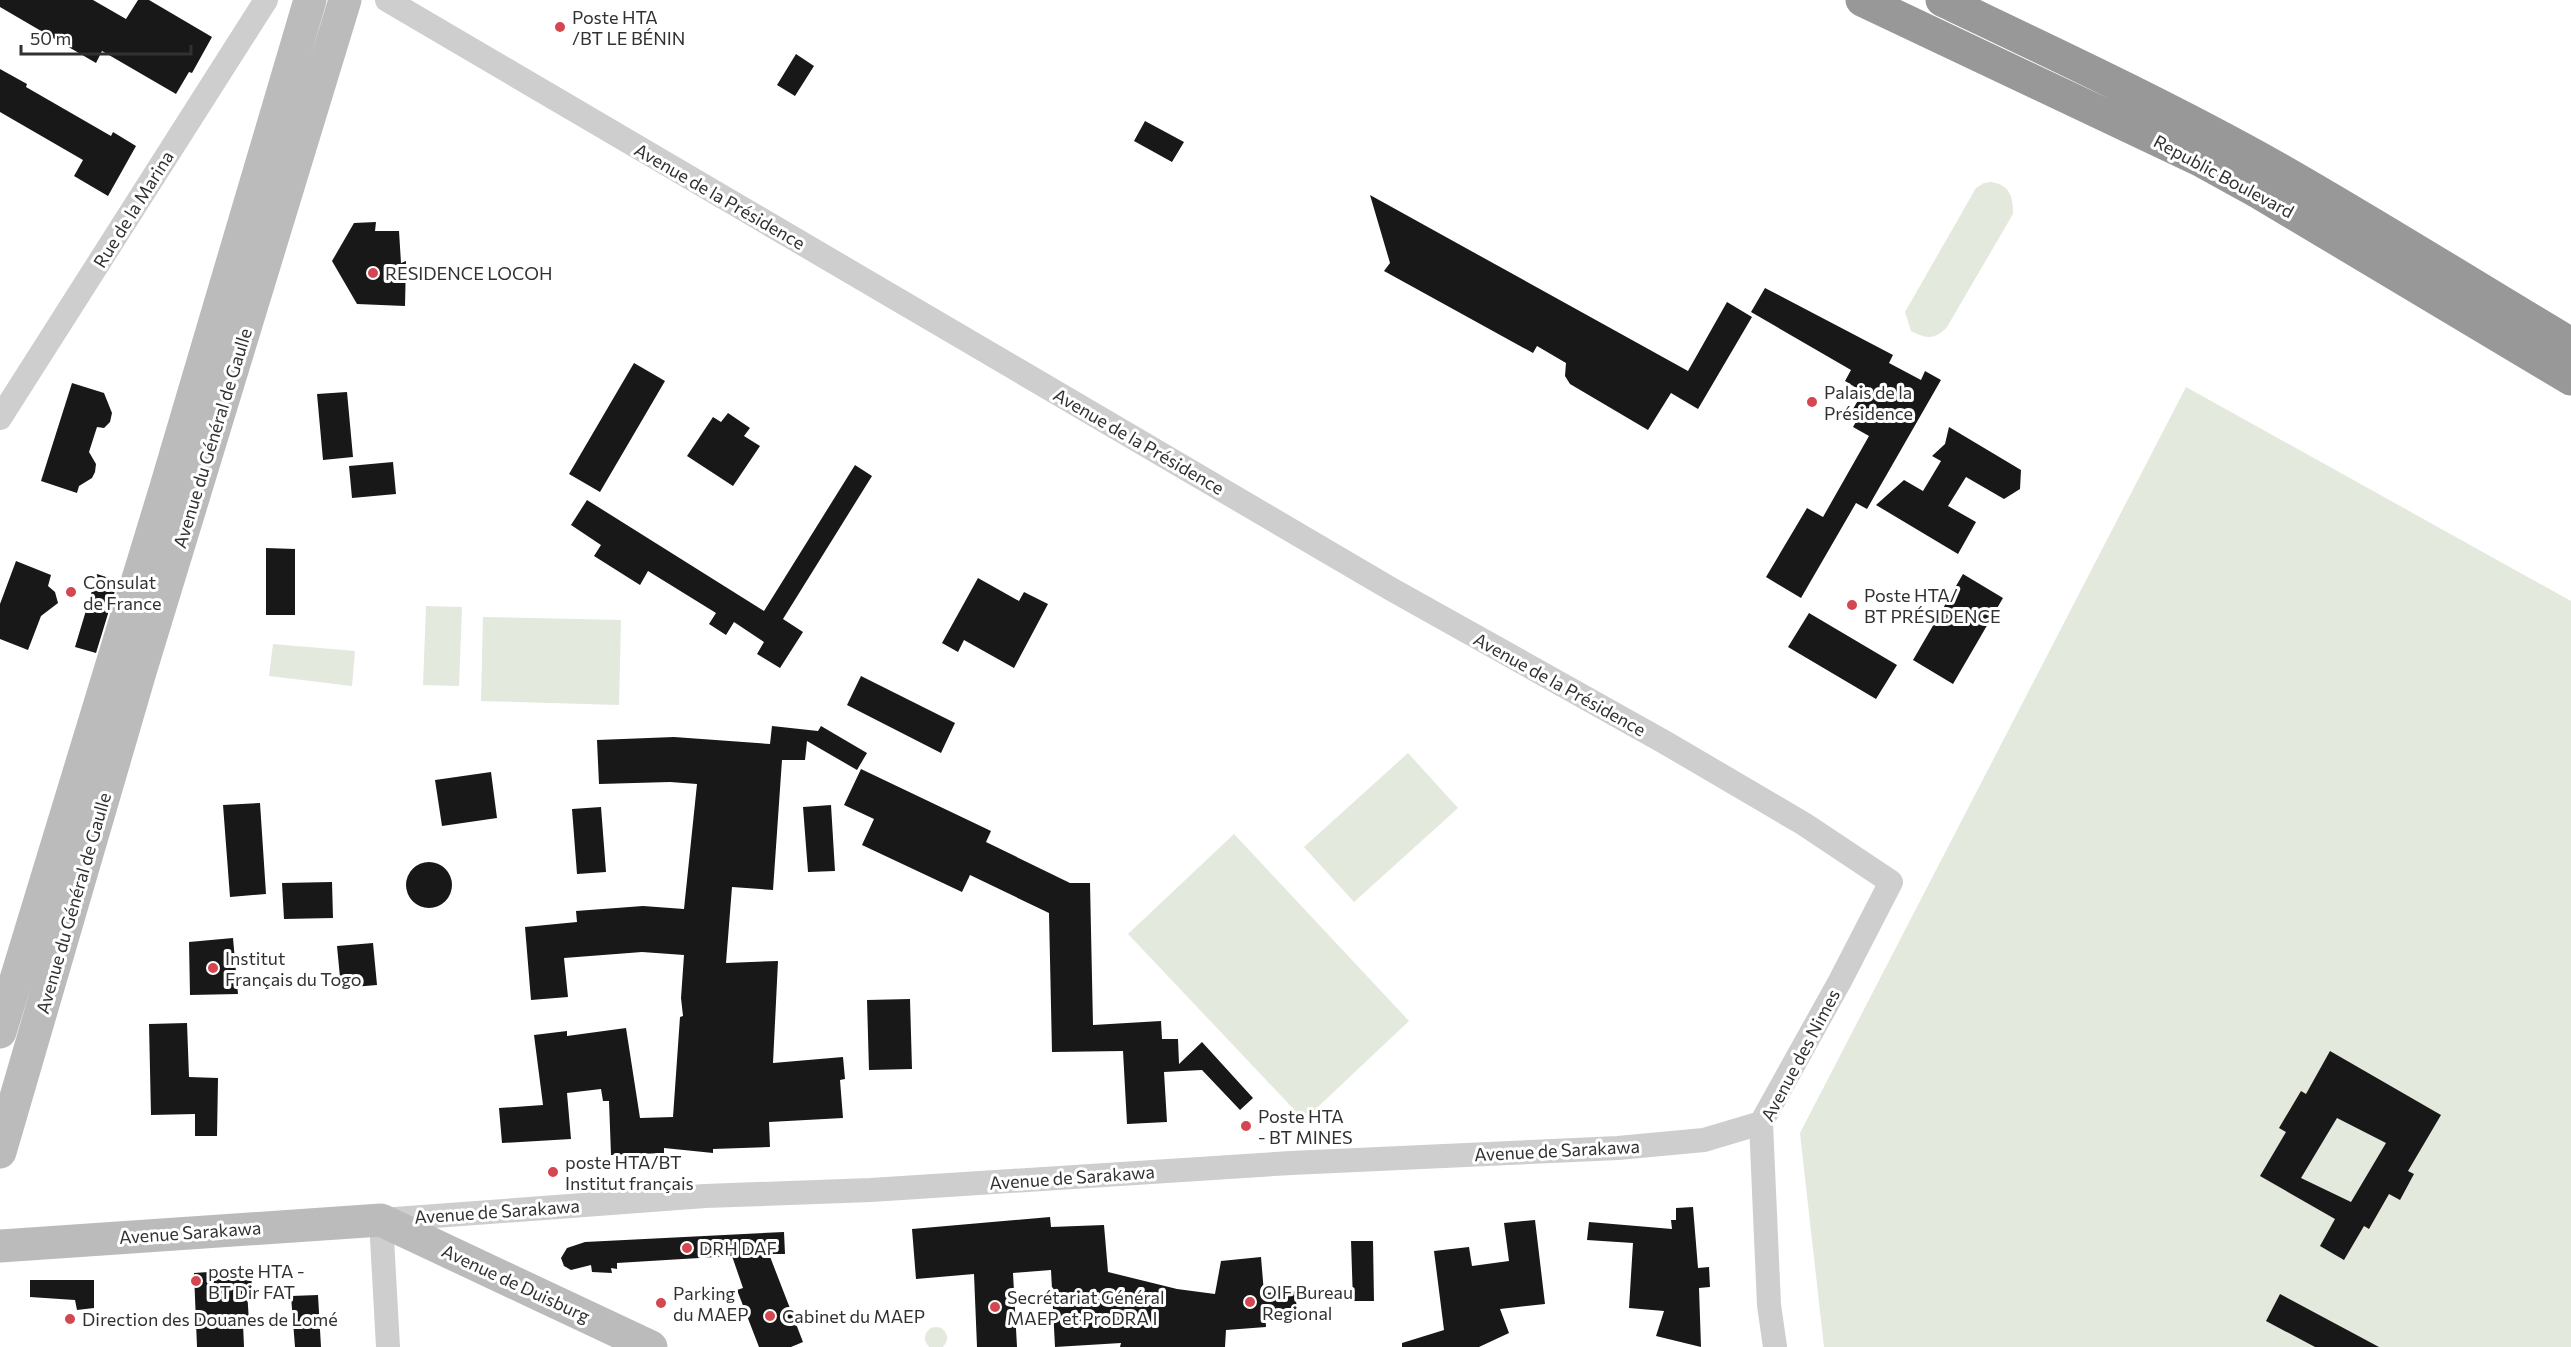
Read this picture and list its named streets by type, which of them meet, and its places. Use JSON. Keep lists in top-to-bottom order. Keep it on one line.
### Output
{"streets":{"highway":["Republic Boulevard"],"street":["Avenue de la Présidence","Rue de la Marina","Avenue du Général de Gaulle","Avenue des Nimes","Avenue de Sarakawa","Avenue Sarakawa","Avenue de Duisburg"]},"crossings":[["Avenue de la Présidence","Avenue des Nimes"],["Avenue des Nimes","Avenue de Sarakawa"],["Avenue de Sarakawa","Avenue Sarakawa"],["Avenue de Sarakawa","Avenue de Duisburg"],["Avenue Sarakawa","Avenue de Duisburg"]],"places":["Poste HTA /BT LE BÉNIN","RESIDENCE LOCOH","Palais de la Présidence","Consulat de France","Poste HTA/ BT PRÉSIDENCE","Institut Français du Togo","Poste HTA - BT MINES","poste HTA/BT Institut français","DRH DAF","poste HTA - BT Dir FAT","OIF Bureau Regional","Parking du MAEP","Secrétariat Général MAEP et ProDRA I","Cabinet du MAEP","Direction des Douanes de Lomé"],"scale_bar":"50 m"}
